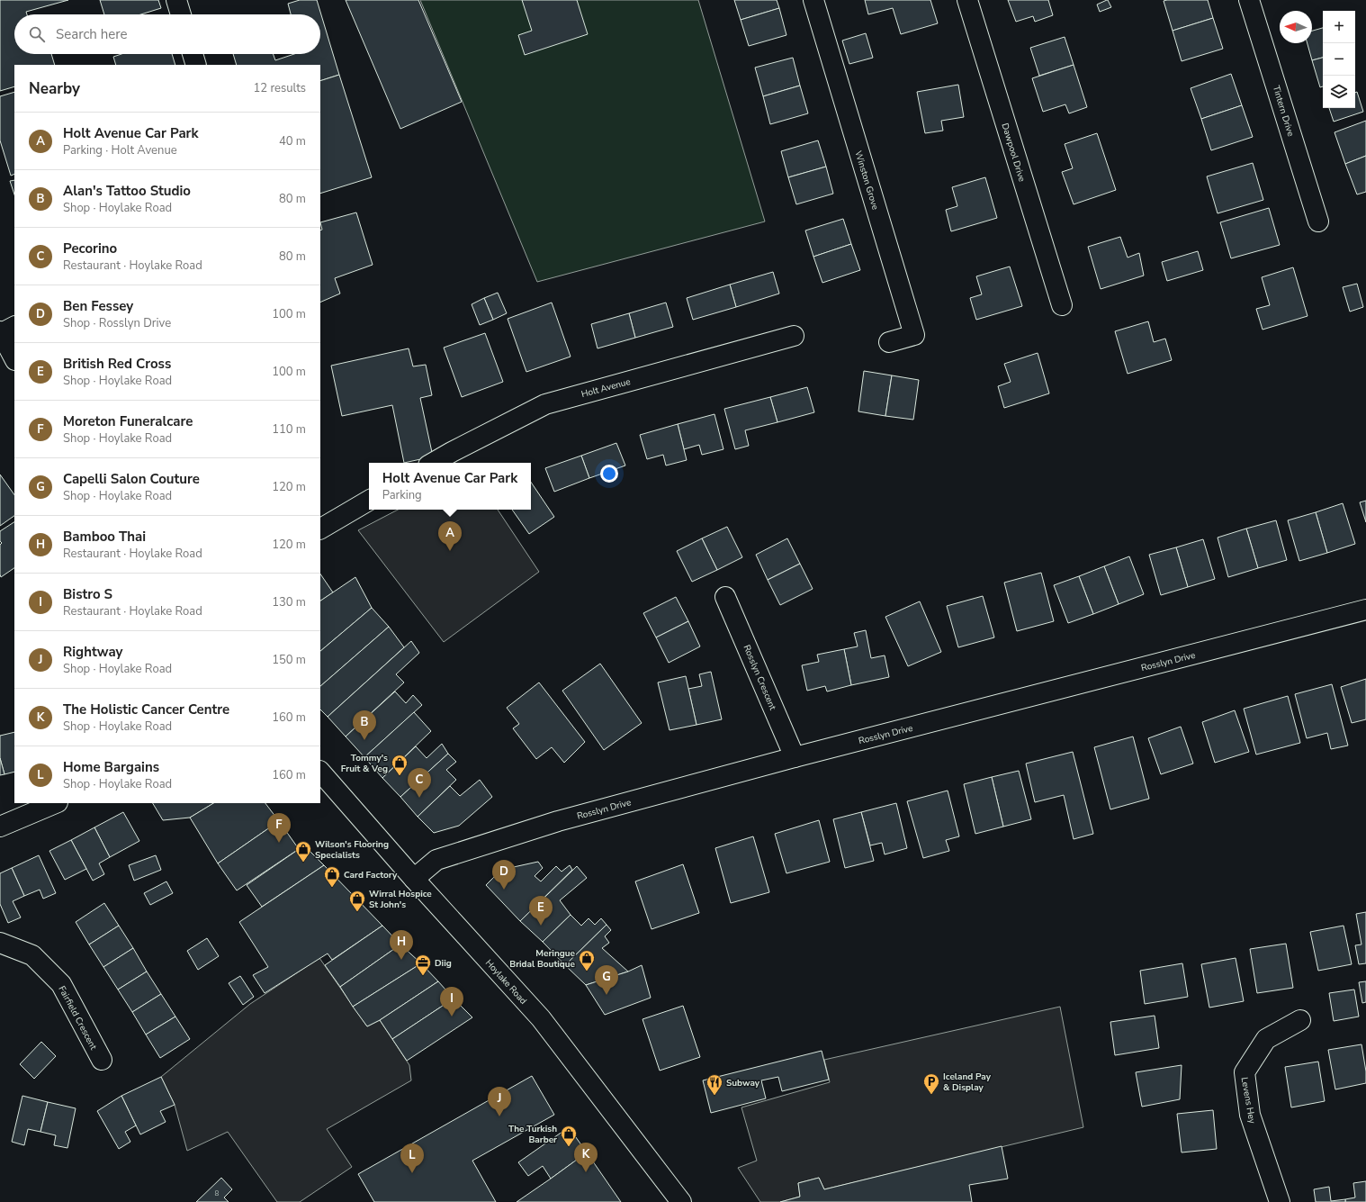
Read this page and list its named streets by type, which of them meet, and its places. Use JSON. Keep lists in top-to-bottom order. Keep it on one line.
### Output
{"streets":{"street":["Tintern Drive","Dawpool Drive","Winston Grove","Holt Avenue","Rosslyn Drive","Rosslyn Crescent","Hoylake Road","Fairfield Crescent","Levens Hey"]},"crossings":[["Rosslyn Drive","Rosslyn Crescent"],["Rosslyn Drive","Hoylake Road"]],"places":{"shop":["Tommy's Fruit & Veg","Wilson's Flooring Specialists","Card Factory","Wirral Hospice St John's","Meringue Bridal Boutique","The Turkish Barber"],"office":["Diig"],"parking":["Iceland Pay & Display"],"restaurant":["Subway"]},"house_numbers":["8"],"north":"left","page":{"map_buttons":["+","−"],"search":"Search here","heading":["Nearby","12 results"],"list":[{"mark":"A","name":"Holt Avenue Car Park","note":"Parking · Holt Avenue","value":"40 m"},{"mark":"B","name":"Alan's Tattoo Studio","note":"Shop · Hoylake Road","value":"80 m"},{"mark":"C","name":"Pecorino","note":"Restaurant · Hoylake Road","value":"80 m"},{"mark":"D","name":"Ben Fessey","note":"Shop · Rosslyn Drive","value":"100 m"},{"mark":"E","name":"British Red Cross","note":"Shop · Hoylake Road","value":"100 m"},{"mark":"F","name":"Moreton Funeralcare","note":"Shop · Hoylake Road","value":"110 m"},{"mark":"G","name":"Capelli Salon Couture","note":"Shop · Hoylake Road","value":"120 m"},{"mark":"H","name":"Bamboo Thai","note":"Restaurant · Hoylake Road","value":"120 m"},{"mark":"I","name":"Bistro S","note":"Restaurant · Hoylake Road","value":"130 m"},{"mark":"J","name":"Rightway","note":"Shop · Hoylake Road","value":"150 m"},{"mark":"K","name":"The Holistic Cancer Centre","note":"Shop · Hoylake Road","value":"160 m"},{"mark":"L","name":"Home Bargains","note":"Shop · Hoylake Road","value":"160 m"}],"popup":["Holt Avenue Car Park","Parking"],"pins":["A","B","C","F","D","E","H","G","I","J","K","L"]}}
